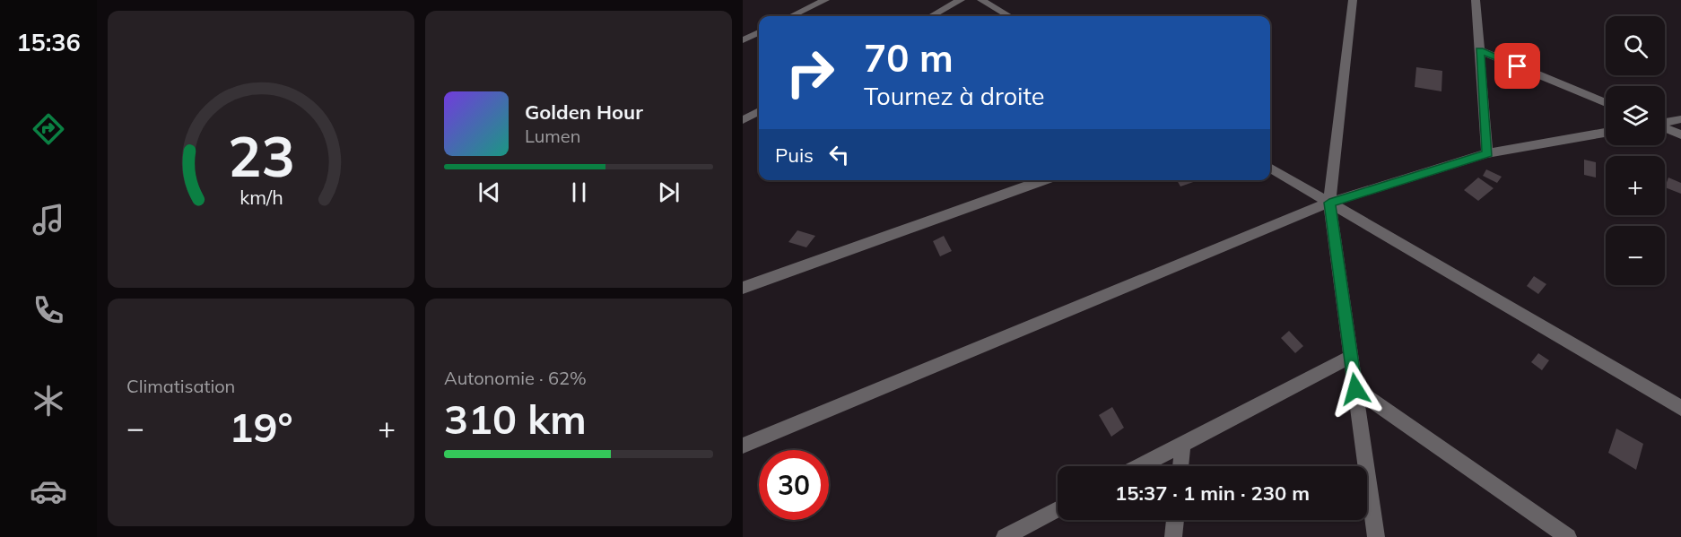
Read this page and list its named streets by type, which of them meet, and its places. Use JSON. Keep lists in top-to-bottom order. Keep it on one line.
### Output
{"page":{"tabs":"15:36","map_buttons":["+","−"],"turn":["70 m","Tournez à droite"],"song":["Golden Hour","Lumen"],"then":"Puis","tile":["Climatisation",["Autonomie · 62%","310 km"]],"heat":["−","19°","+"],"limit":"30","trip":"15:37 · 1 min · 230 m","gauge":["23","km/h"]}}
